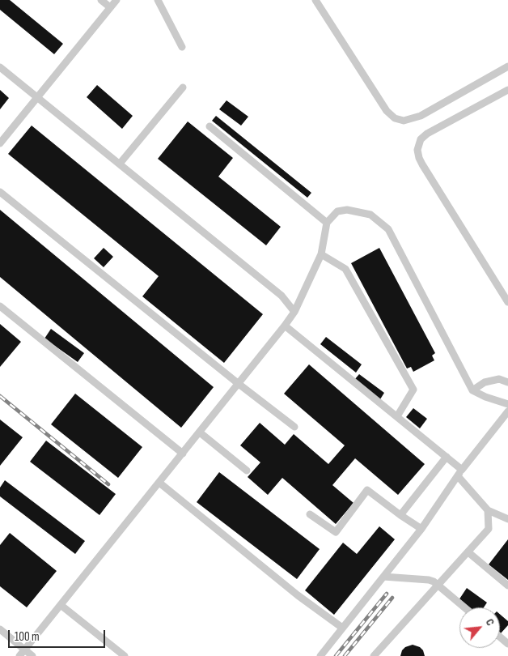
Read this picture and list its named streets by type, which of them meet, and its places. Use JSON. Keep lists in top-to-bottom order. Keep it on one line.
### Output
{"scale_bar":"100 m","north":"top right"}
